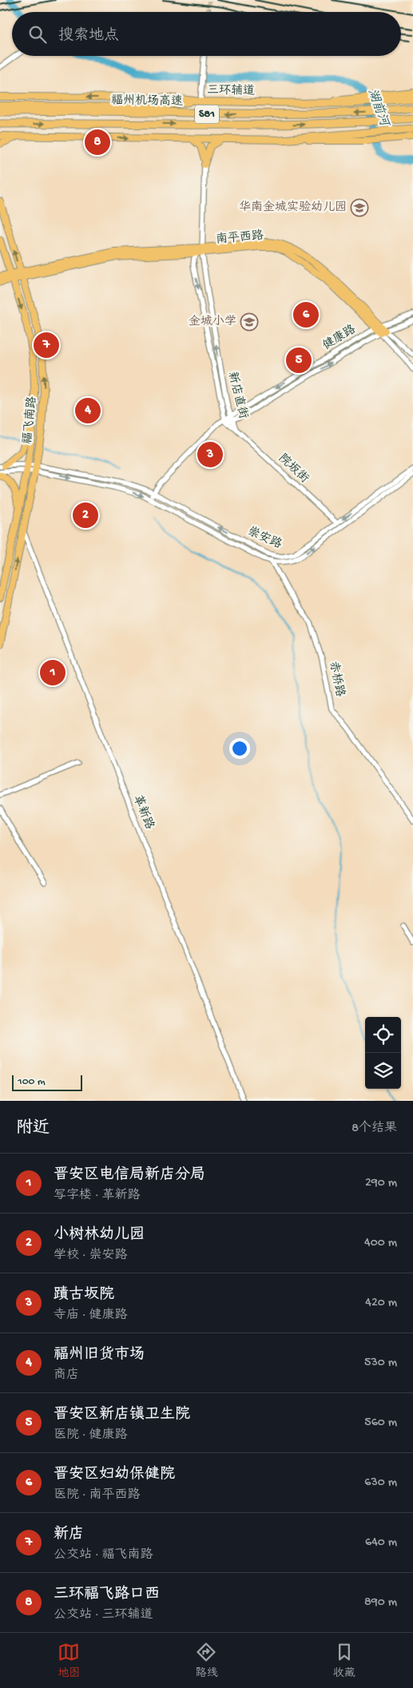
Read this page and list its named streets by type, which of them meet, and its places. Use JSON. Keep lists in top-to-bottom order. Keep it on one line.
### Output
{"streets":{"highway":["福州机场高速","S81"],"main road":["三环辅道","南平西路","福飞南路"],"street":["健康路","新店直街","院坂街","崇安路","赤桥路","革新路"]},"crossings":[["南平西路","健康路"],["南平西路","新店直街"],["南平西路","福飞南路"],["健康路","新店直街"],["健康路","崇安路"],["新店直街","院坂街"],["福飞南路","崇安路"],["福飞南路","革新路"],["院坂街","崇安路"],["崇安路","赤桥路"]],"water":["湖前河"],"places":{"school or university":["华南金城实验幼儿园","金城小学"]},"scale_bar":"100 m","page":{"search":"搜索地点","pins":["8","6","7","5","4","3","2","1"],"scale":"100 m","heading":["附近","8个结果"],"list":[{"mark":"1","name":"晋安区电信局新店分局","note":"写字楼 · 革新路","value":"290 m"},{"mark":"2","name":"小树林幼儿园","note":"学校 · 崇安路","value":"400 m"},{"mark":"3","name":"蹟古坂院","note":"寺庙 · 健康路","value":"420 m"},{"mark":"4","name":"福州旧货市场","note":"商店","value":"530 m"},{"mark":"5","name":"晋安区新店镇卫生院","note":"医院 · 健康路","value":"560 m"},{"mark":"6","name":"晋安区妇幼保健院","note":"医院 · 南平西路","value":"630 m"},{"mark":"7","name":"新店","note":"公交站 · 福飞南路","value":"640 m"},{"mark":"8","name":"三环福飞路口西","note":"公交站 · 三环辅道","value":"890 m"}],"nav":["地图","路线","收藏"]}}
